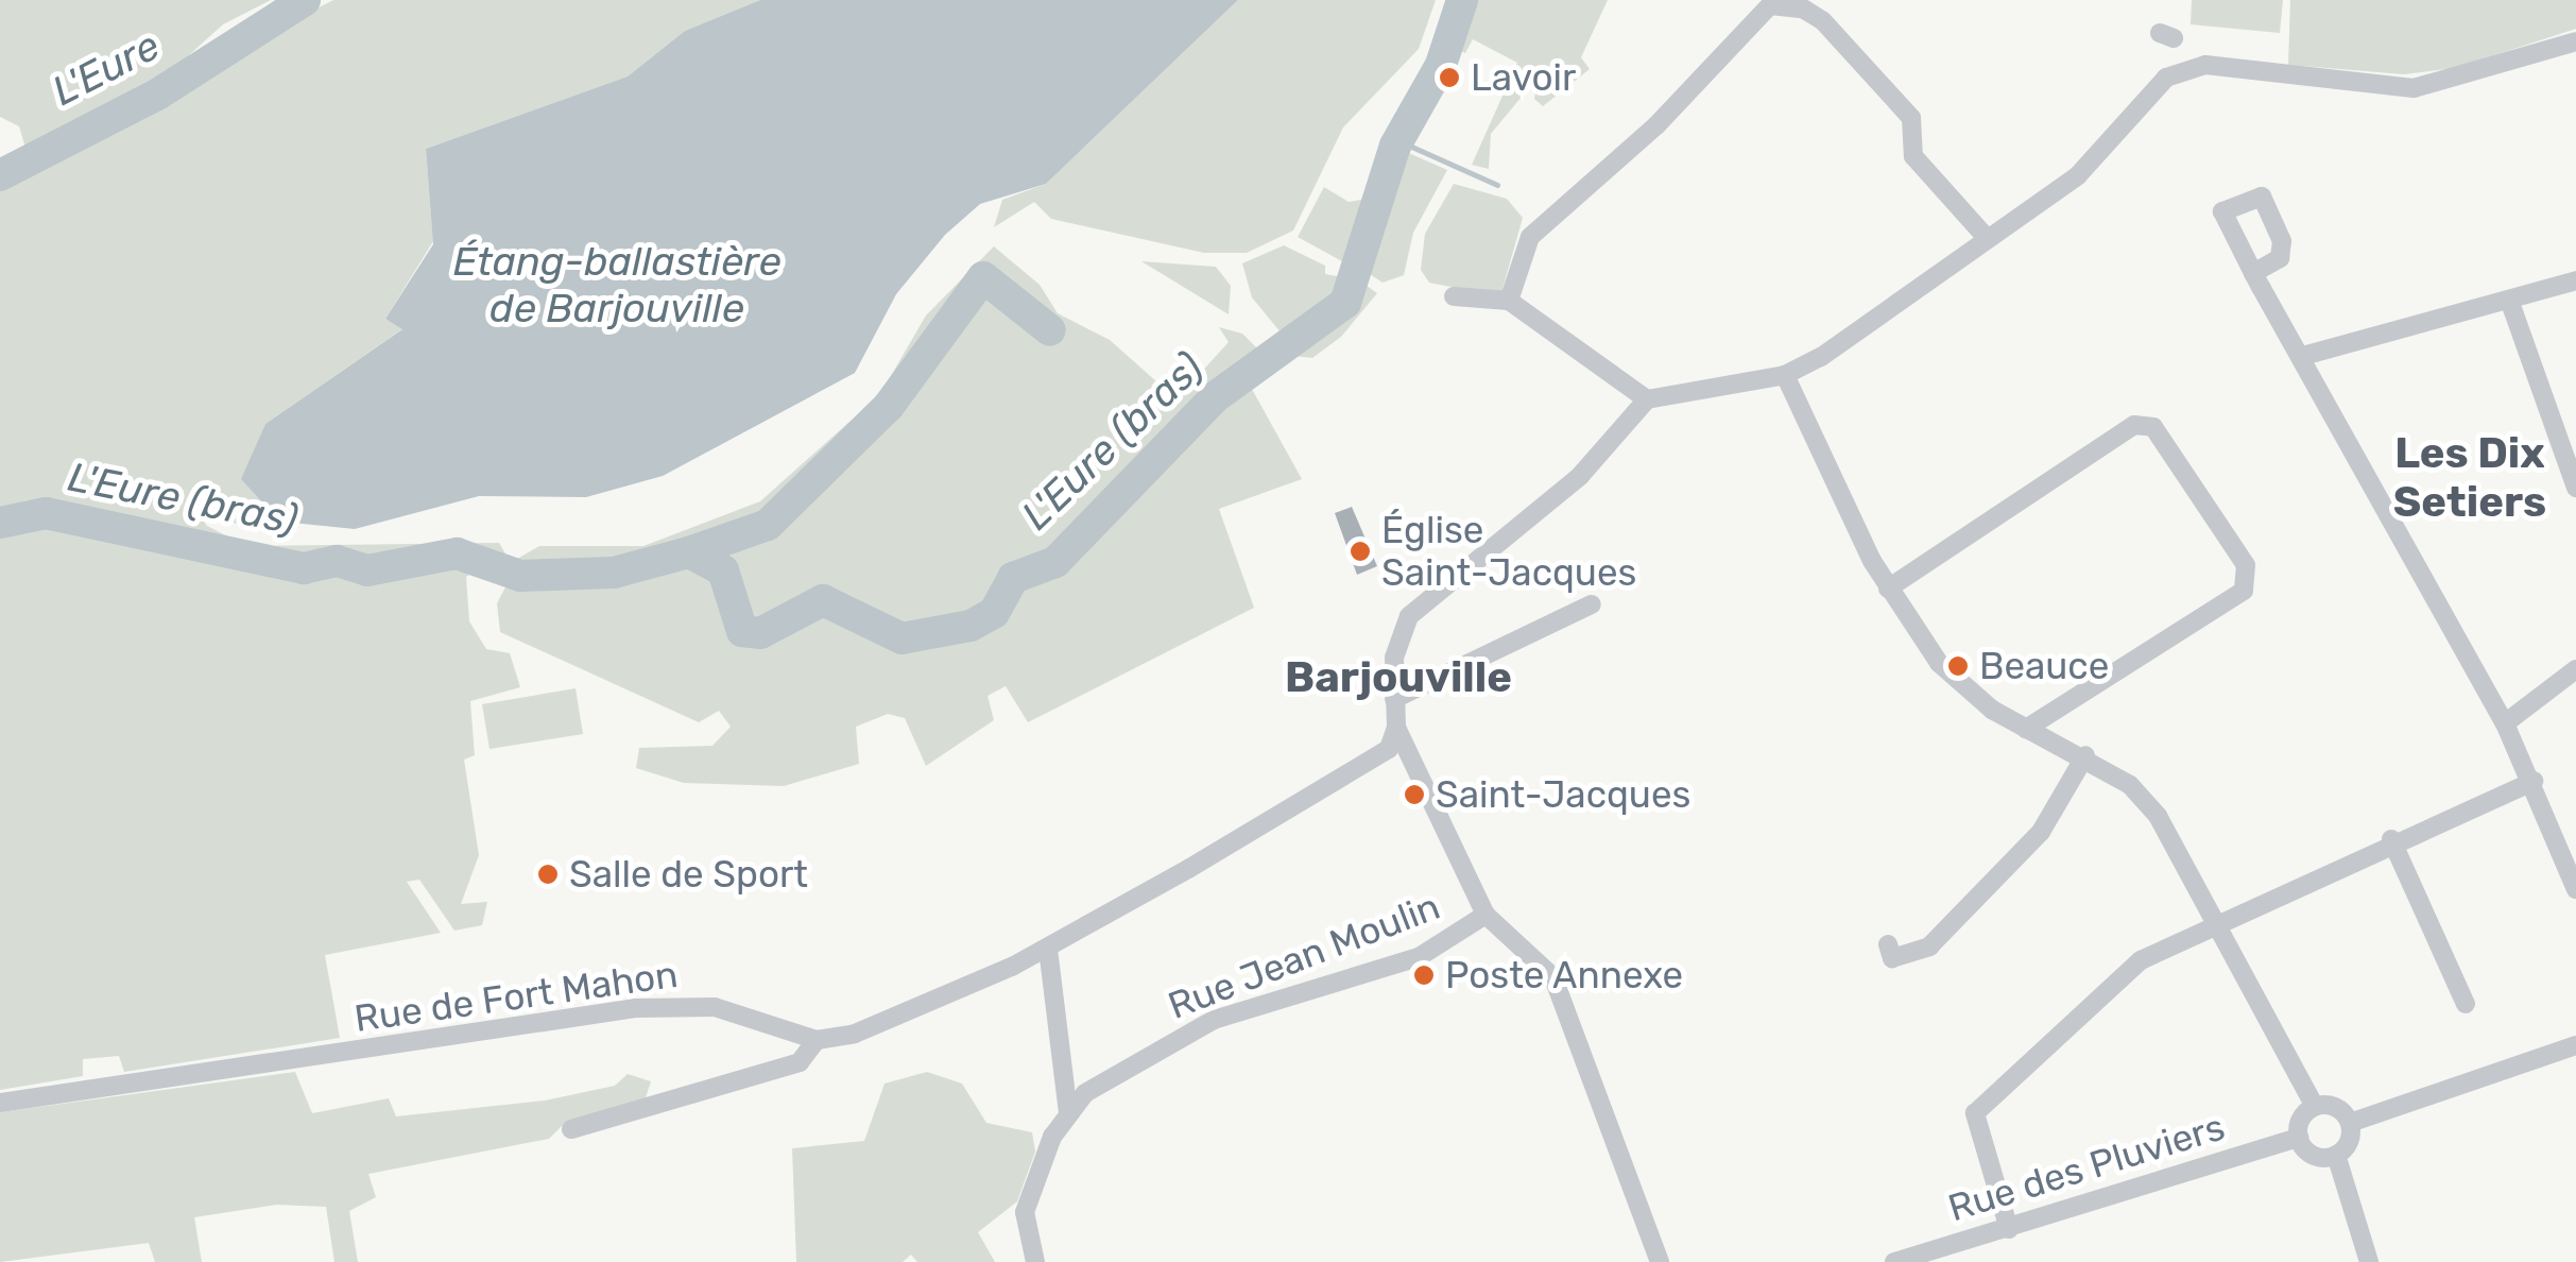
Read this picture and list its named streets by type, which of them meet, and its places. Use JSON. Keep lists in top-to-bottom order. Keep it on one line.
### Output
{"streets":{"street":["Rue Jean Moulin","Rue de Fort Mahon","Rue des Pluviers"]},"districts":["Les Dix Setiers","Barjouville"],"water":["L'Eure","Étang-ballastière de Barjouville","L'Eure (bras)"],"places":["Lavoir","Église Saint-Jacques","Beauce","Saint-Jacques","Salle de Sport","Poste Annexe"]}
